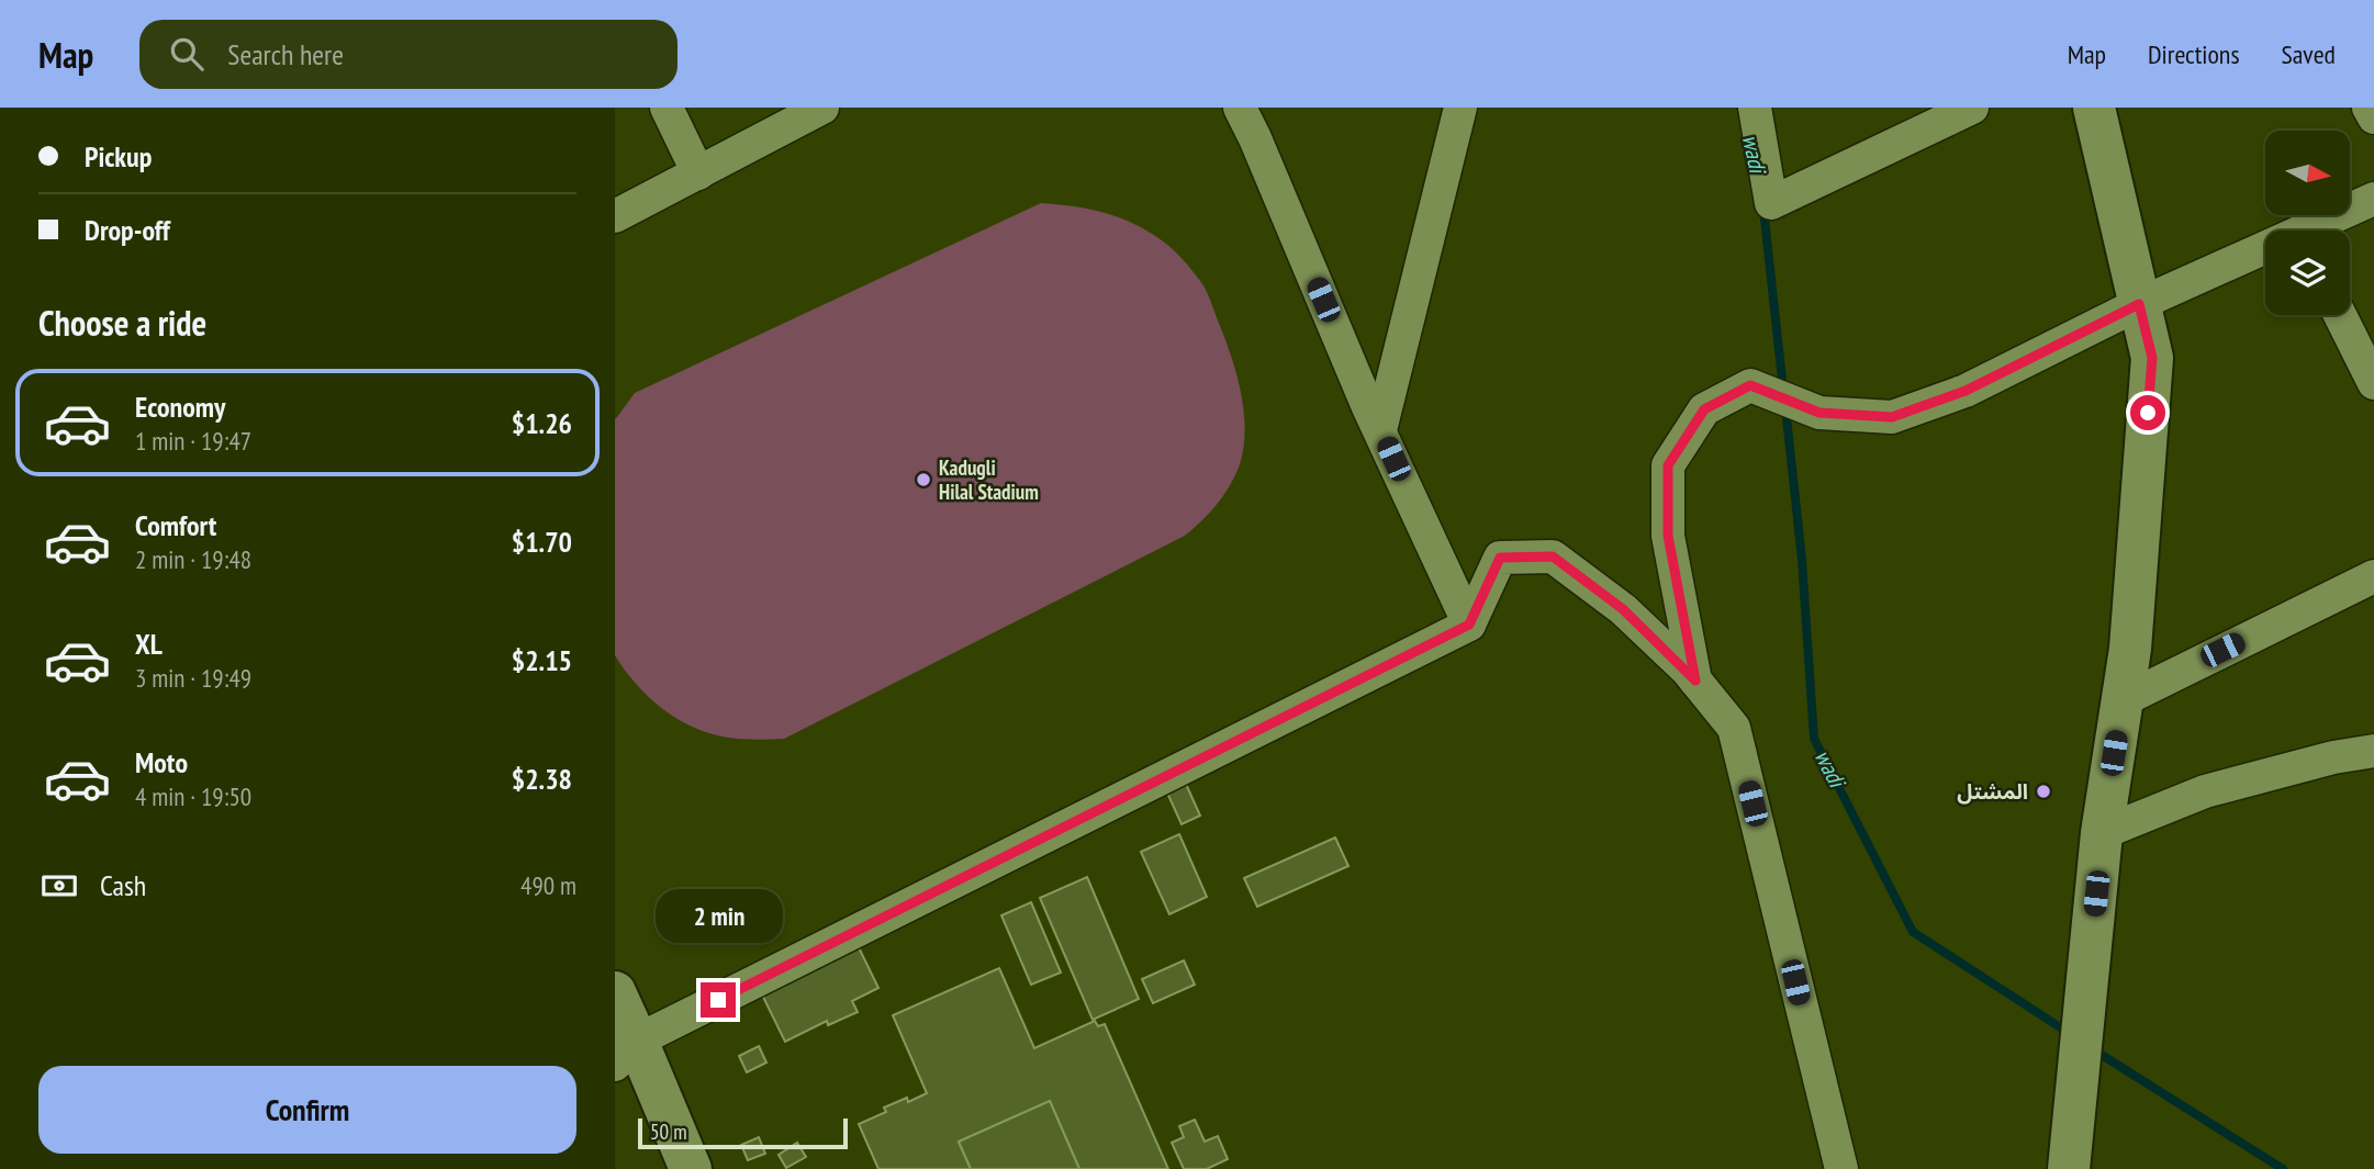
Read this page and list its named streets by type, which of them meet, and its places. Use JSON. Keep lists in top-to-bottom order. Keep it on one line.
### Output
{"water":["wadi"],"places":["Kadugli Hilal Stadium","المشتل"],"scale_bar":"50 m","north":"right","page":{"header":"Map","search":"Search here","nav":["Map","Directions","Saved"],"banner":["Pickup","Drop-off"],"heading":"Choose a ride","list":[{"name":"Economy","note":"1 min · 19:47","value":"$1.26"},{"name":"Comfort","note":"2 min · 19:48","value":"$1.70"},{"name":"XL","note":"3 min · 19:49","value":"$2.15"},{"name":"Moto","note":"4 min · 19:50","value":"$2.38"}],"pay":["Cash","490 m"],"bubble":"2 min","buttons":"Confirm","scale":"50 m"}}
